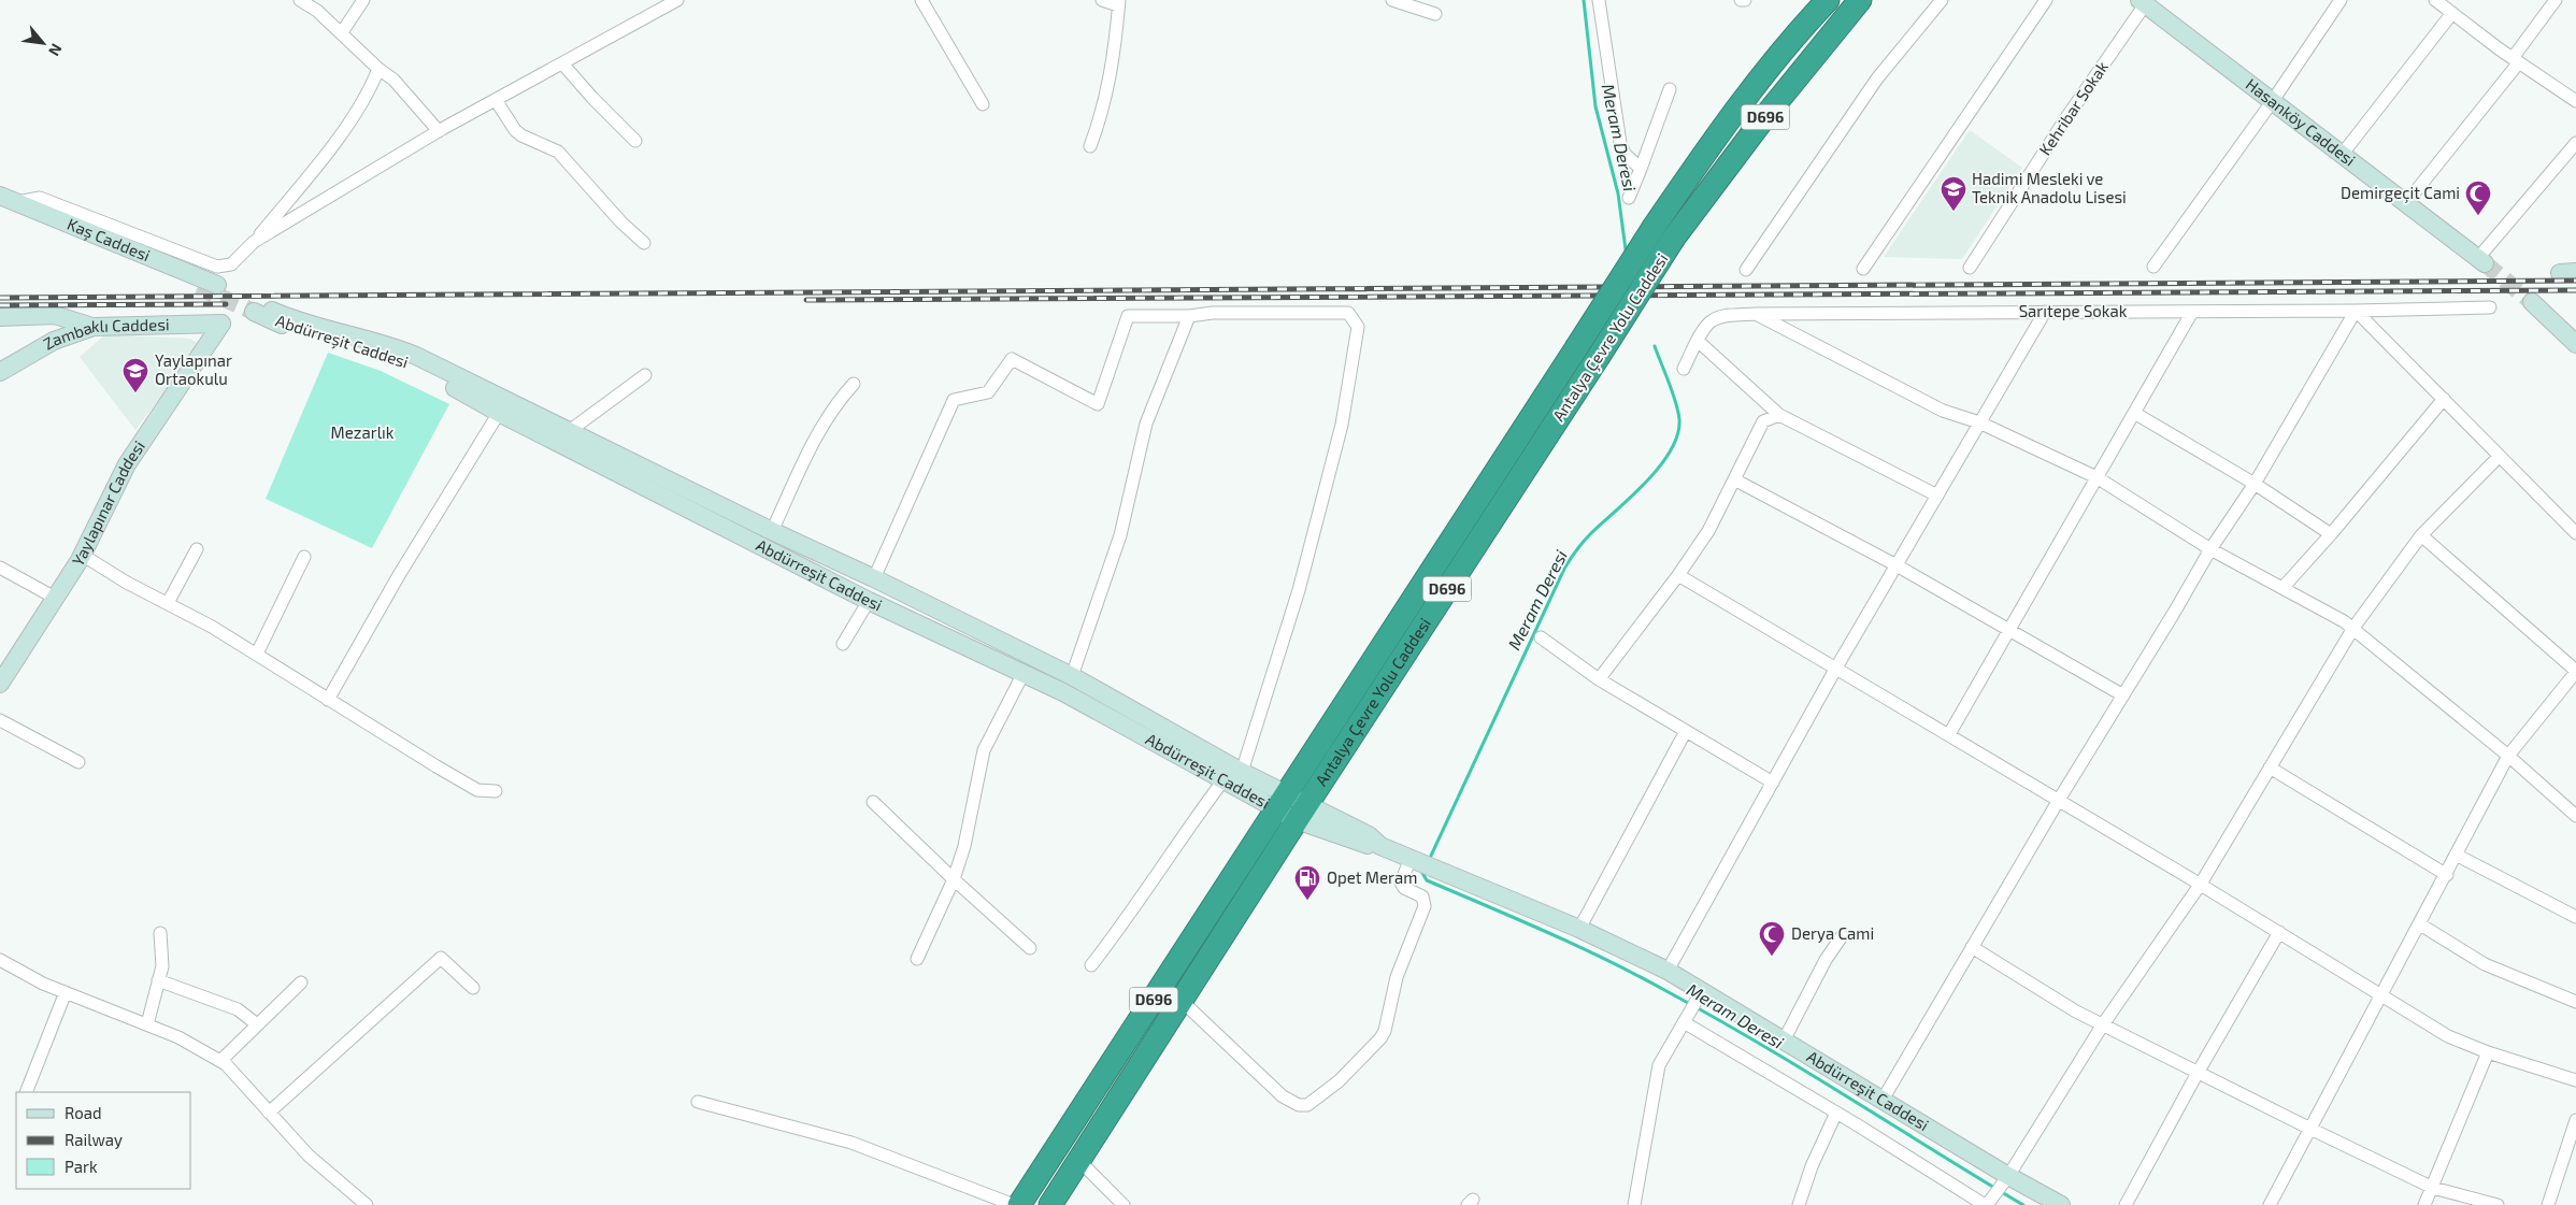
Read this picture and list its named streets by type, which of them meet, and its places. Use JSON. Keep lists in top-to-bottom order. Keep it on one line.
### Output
{"streets":{"highway":["D696","Antalya Çevre Yolu Caddesi"],"main road":["Hasanköy Caddesi","Kaş Caddesi","Zambaklı Caddesi","Abdürreşit Caddesi","Yaylapınar Caddesi"],"street":["Kehribar Sokak","Sarıtepe Sokak"]},"crossings":[["Kehribar Sokak","Hasanköy Caddesi"],["Zambaklı Caddesi","Yaylapınar Caddesi"],["Antalya Çevre Yolu Caddesi","Abdürreşit Caddesi"]],"water":["Meram Deresi"],"parks":["Mezarlık"],"places":{"school or university":["Hadimi Mesleki ve Teknik Anadolu Lisesi","Yaylapınar Ortaokulu"],"mosque":["Demirgeçit Cami","Derya Cami"],"fuel station":["Opet Meram"]},"legend":["Road","Railway","Park"],"north":"bottom right"}
